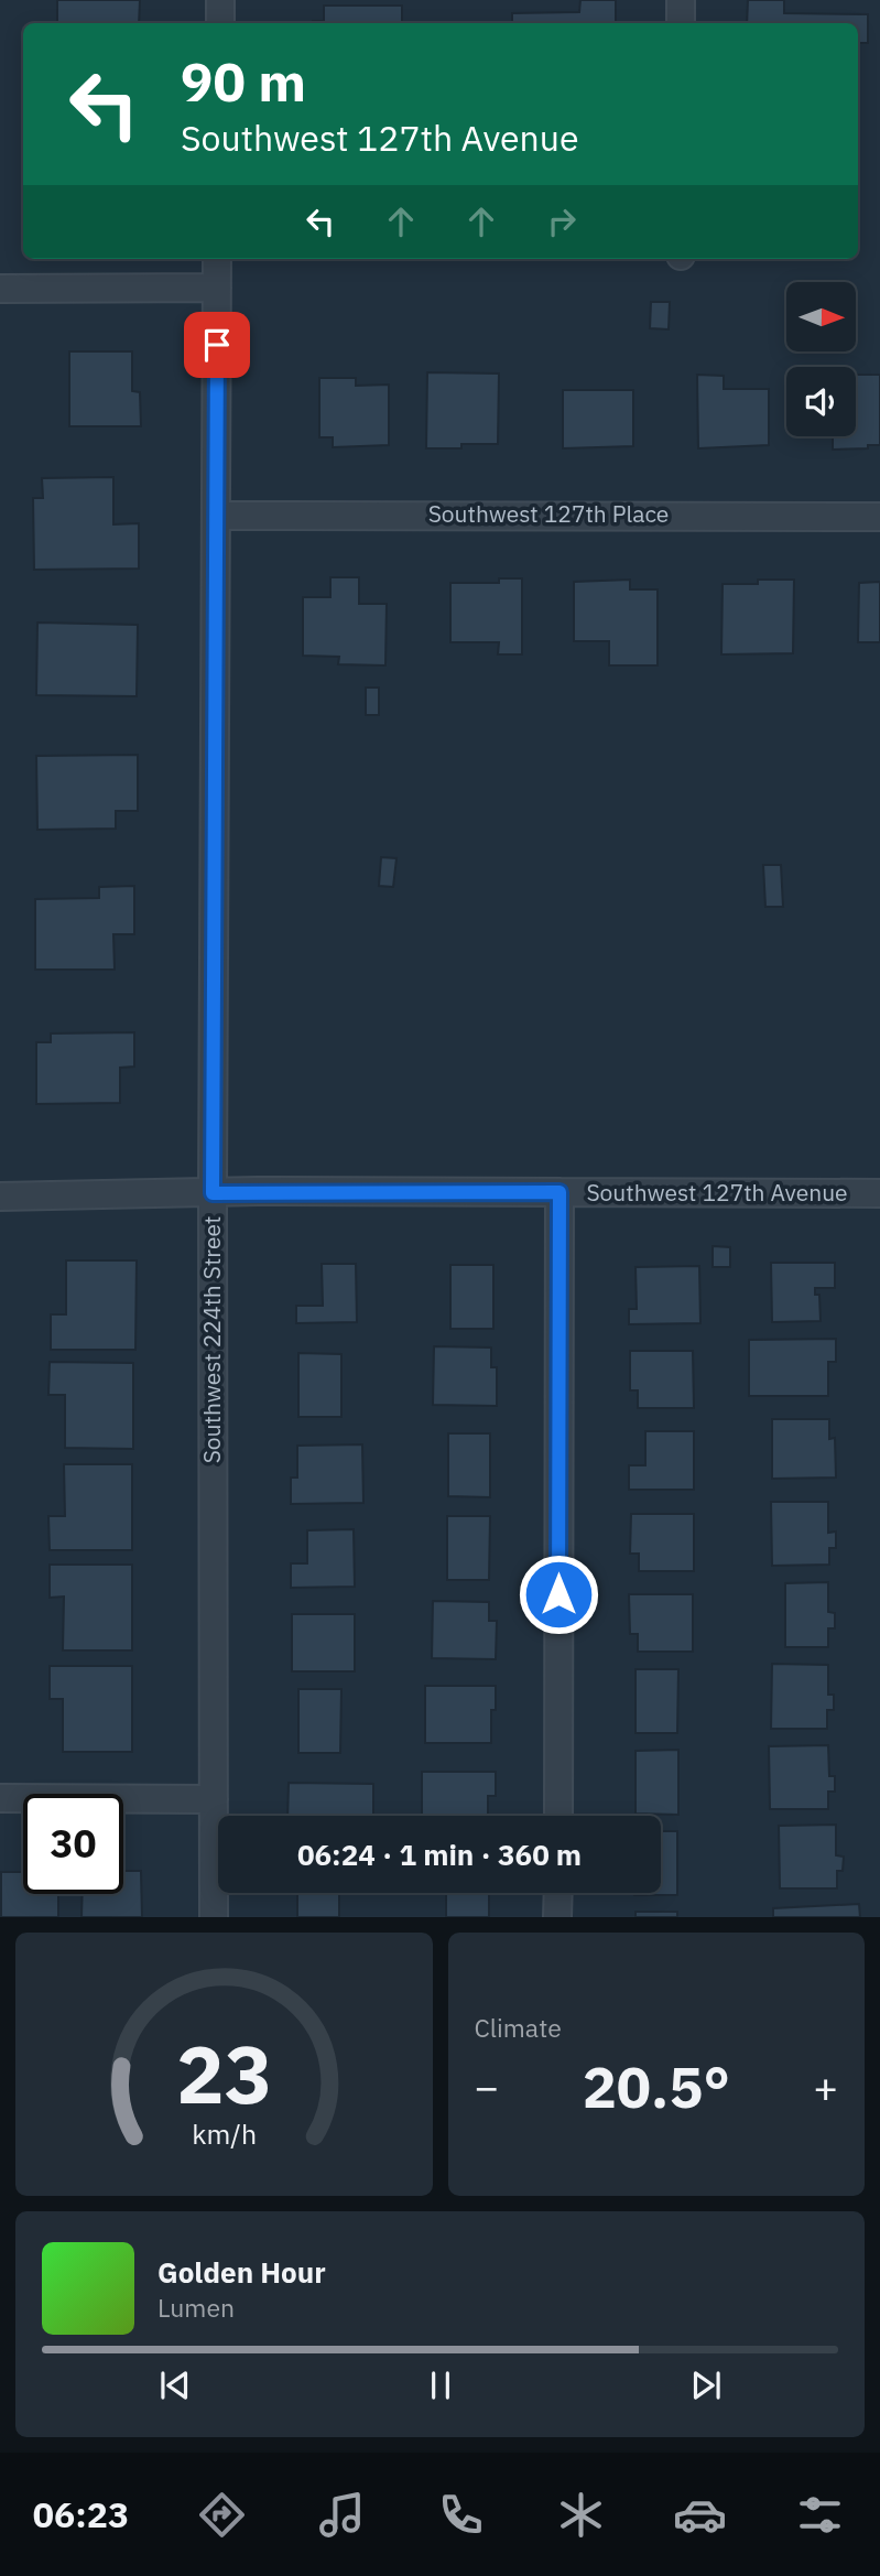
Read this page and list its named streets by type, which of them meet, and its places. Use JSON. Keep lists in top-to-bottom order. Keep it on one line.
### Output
{"streets":{"street":["Southwest 127th Place","Southwest 127th Avenue","Southwest 224th Street"]},"crossings":[["Southwest 127th Place","Southwest 224th Street"],["Southwest 127th Avenue","Southwest 224th Street"]],"north":"right","page":{"turn":["90 m","Southwest 127th Avenue"],"limit":"30","trip":"06:24 · 1 min · 360 m","tile":"Climate","heat":["−","20.5°","+"],"song":["Golden Hour","Lumen"],"tabs":"06:23","gauge":["23","km/h"]}}
